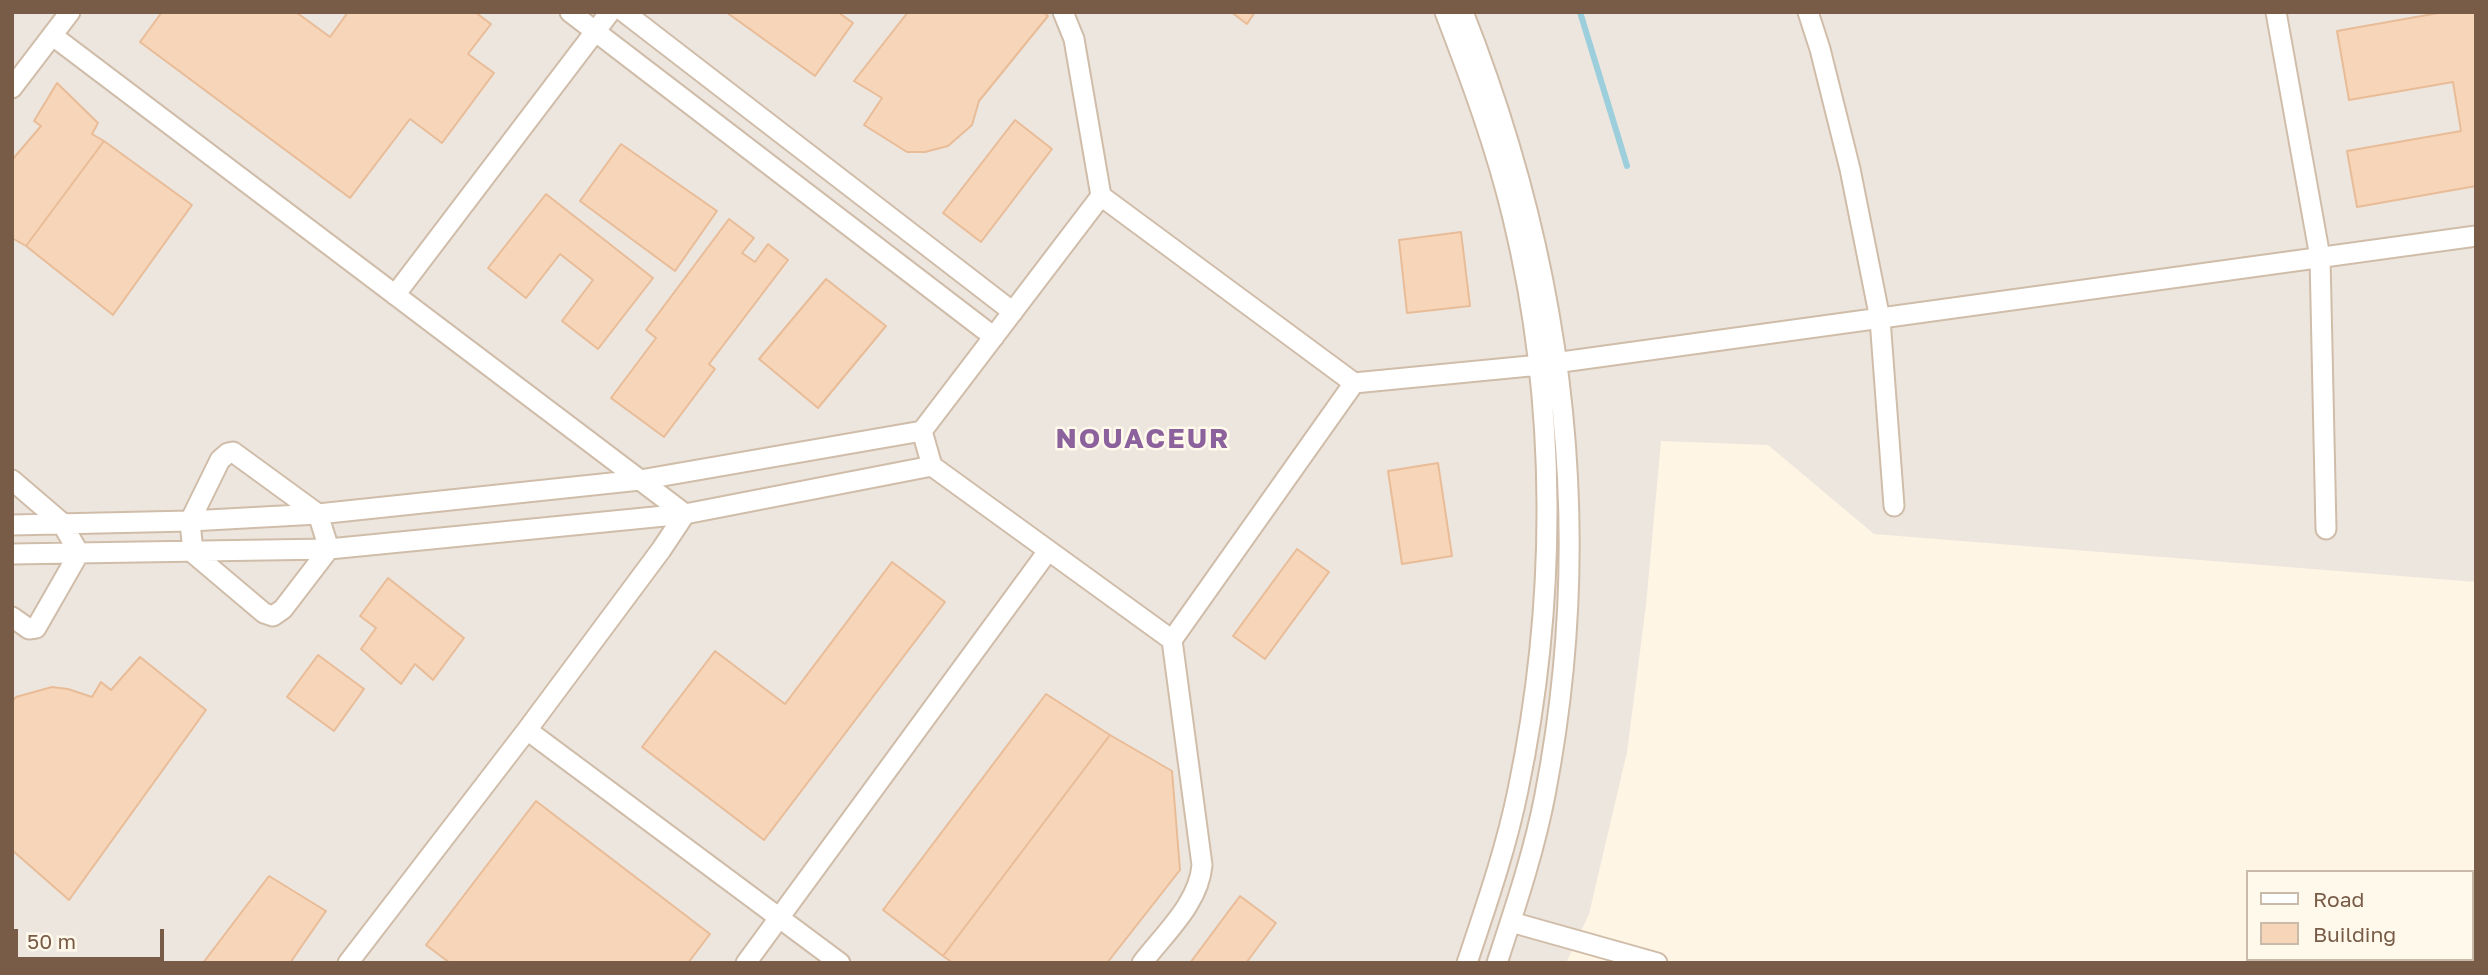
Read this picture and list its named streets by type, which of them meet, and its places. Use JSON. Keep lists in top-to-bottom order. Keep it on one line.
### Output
{"districts":["NOUACEUR"],"legend":["Road","Building"],"scale_bar":"50 m"}
